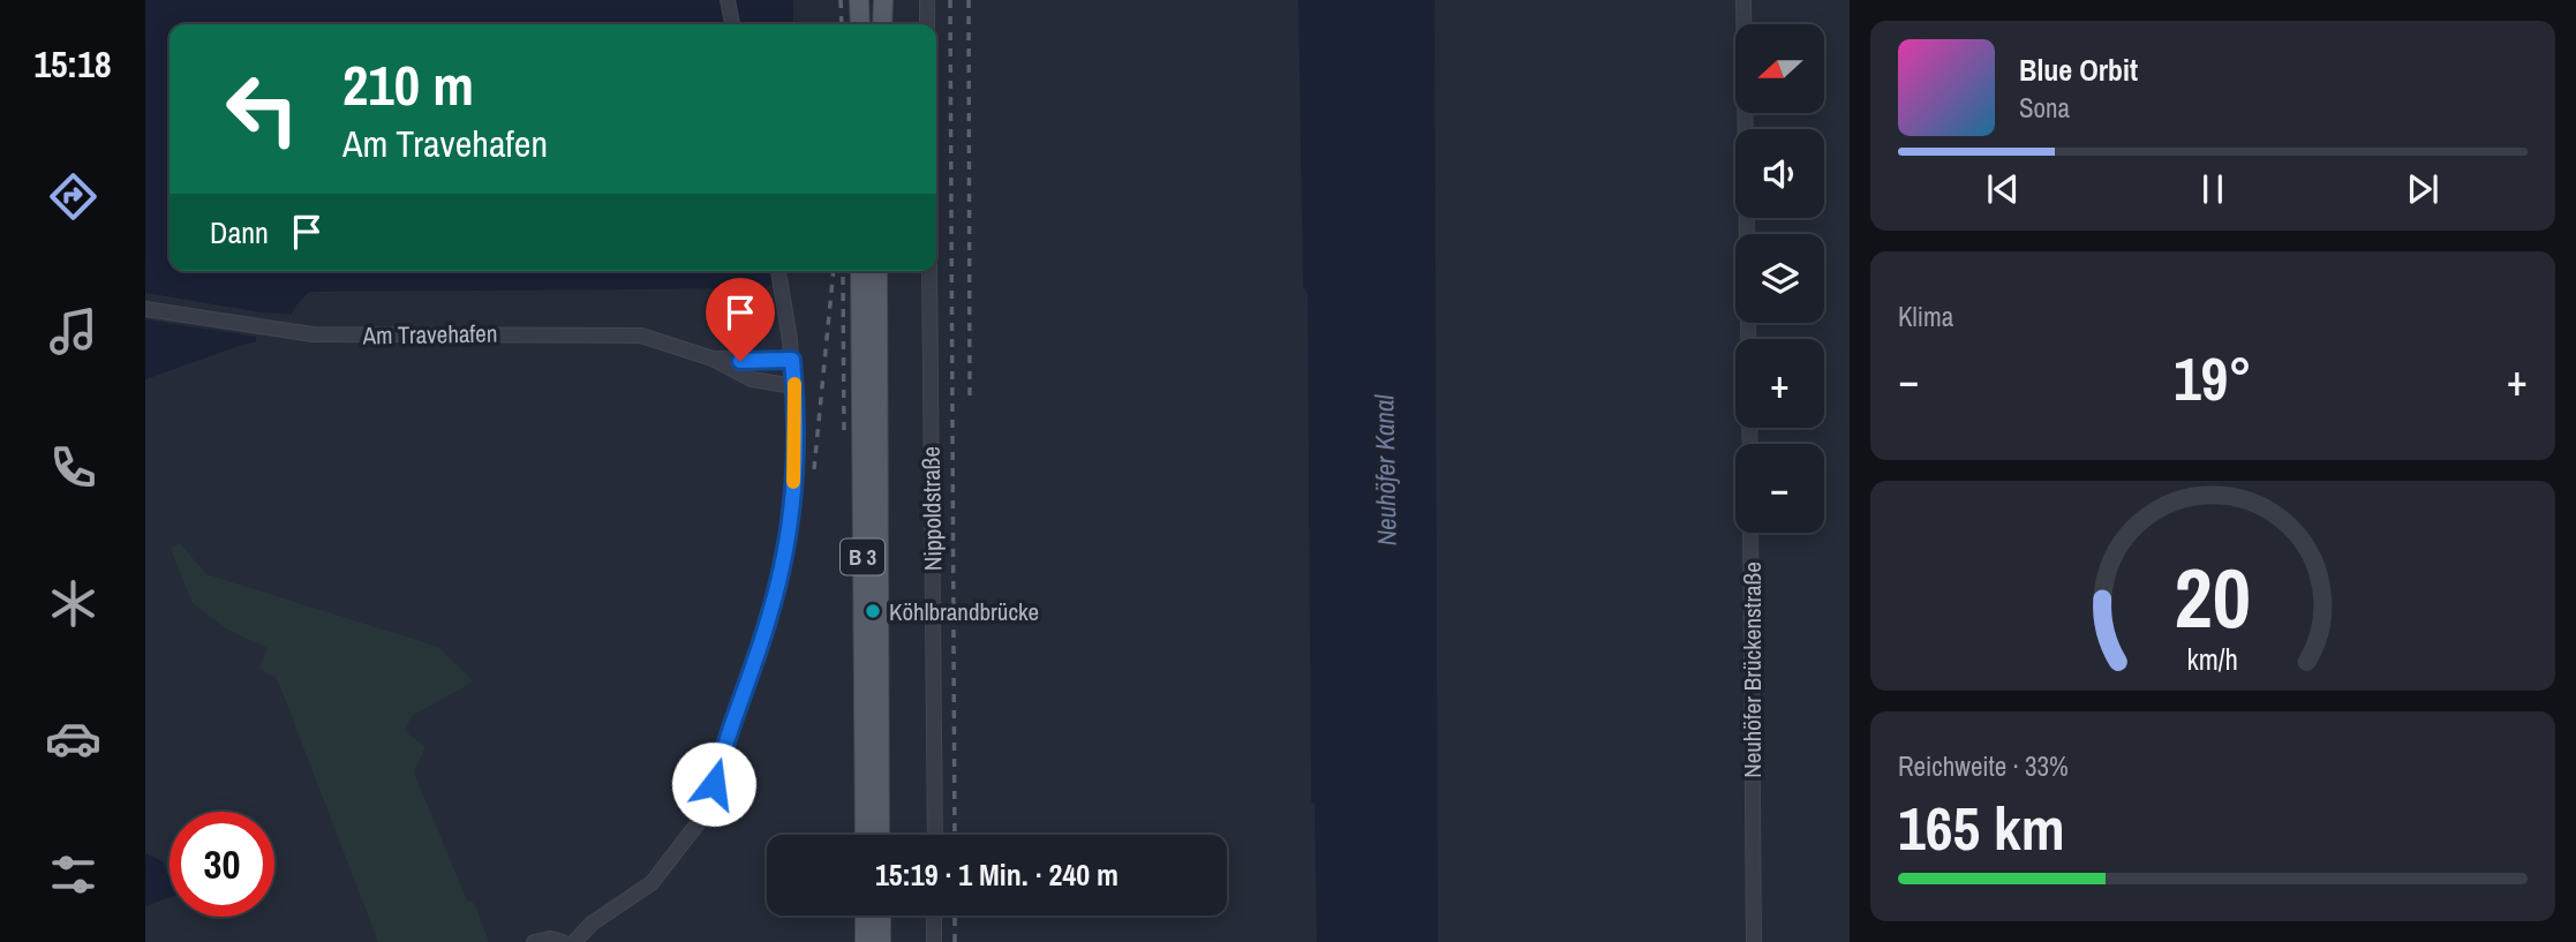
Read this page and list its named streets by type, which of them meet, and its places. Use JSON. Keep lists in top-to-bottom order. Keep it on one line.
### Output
{"streets":{"main road":["B 3"],"street":["Am Travehafen","Nippoldstraße","Neuhöfer Brückenstraße"]},"water":["Neuhöfer Kanal"],"places":["Köhlbrandbrücke"],"north":"left","page":{"tabs":"15:18","map_buttons":["+","−"],"turn":["210 m","Am Travehafen"],"song":["Blue Orbit","Sona"],"then":"Dann","tile":["Klima",["Reichweite · 33%","165 km"]],"heat":["−","19°","+"],"limit":"30","trip":"15:19 · 1 Min. · 240 m","gauge":["20","km/h"]}}
